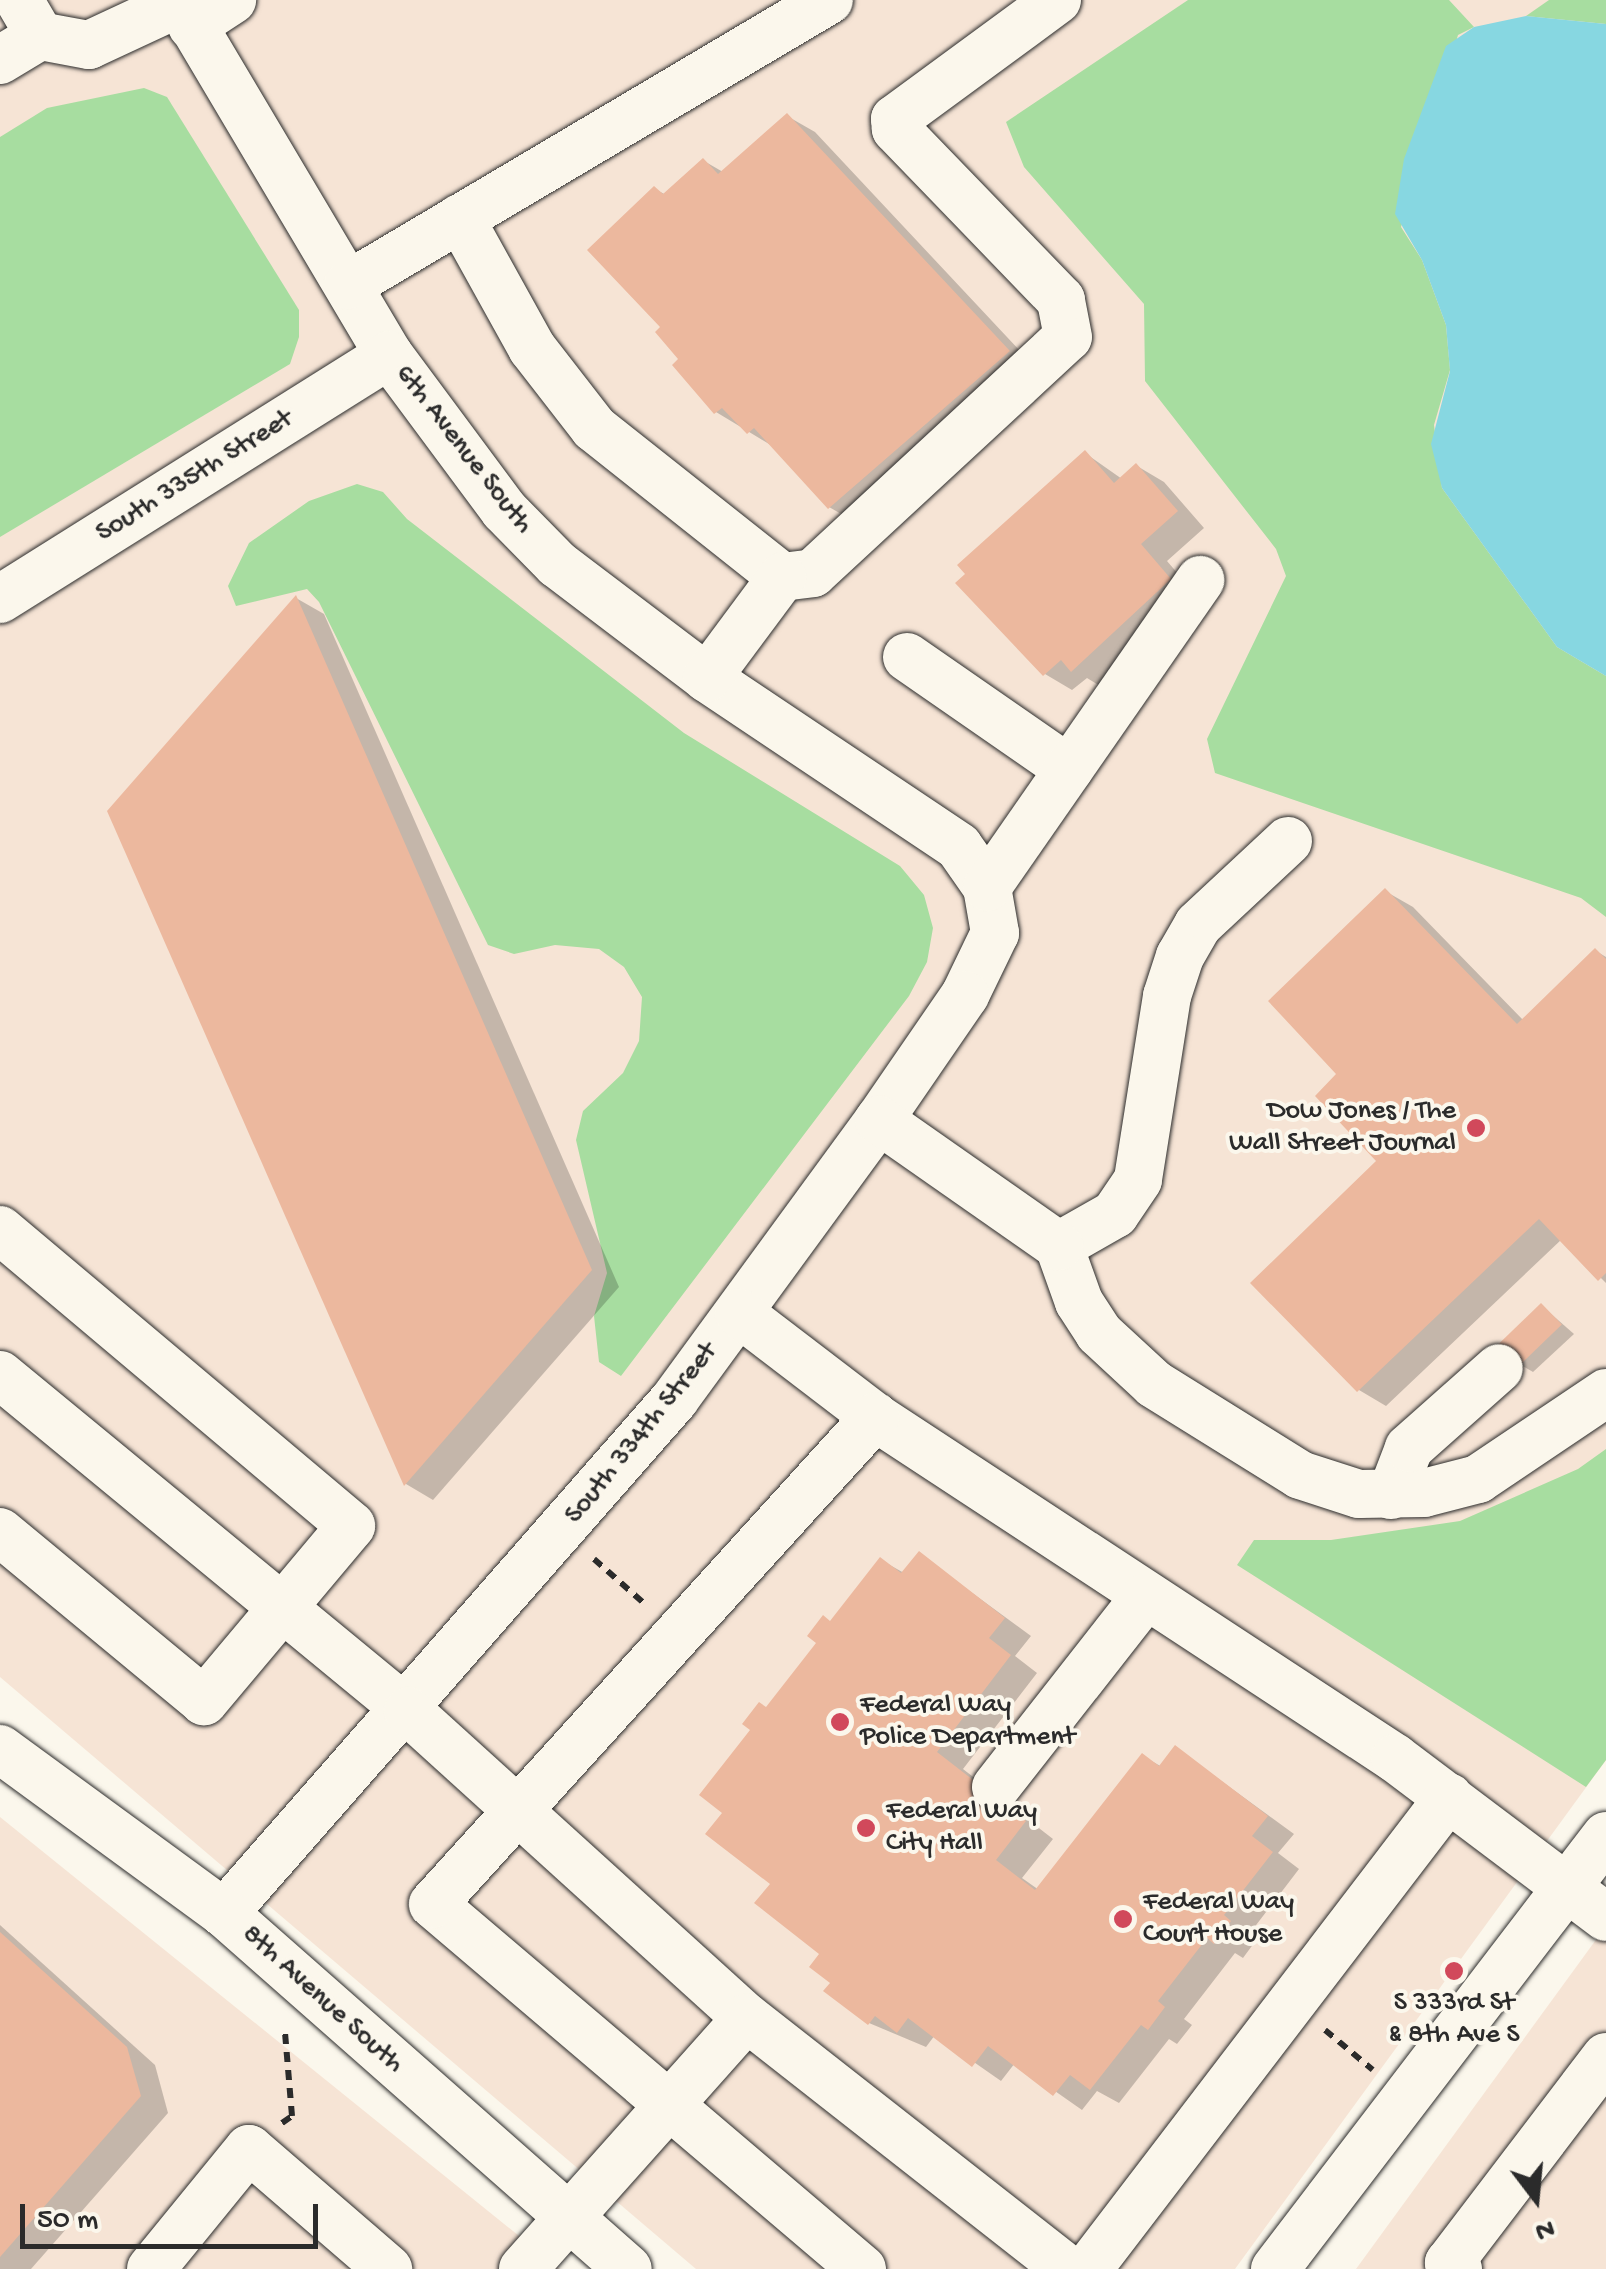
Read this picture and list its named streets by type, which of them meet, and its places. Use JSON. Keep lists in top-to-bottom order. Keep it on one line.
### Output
{"streets":{"street":["6th Avenue South","South 335th Street","South 334th Street","8th Avenue South"]},"crossings":[["6th Avenue South","South 335th Street"],["6th Avenue South","South 334th Street"],["South 334th Street","8th Avenue South"]],"places":["Dow Jones / The Wall Street Journal","Federal Way Police Department","Federal Way City Hall","Federal Way Court House","S 333rd St & 8th Ave S"],"scale_bar":"50 m","north":"bottom"}
